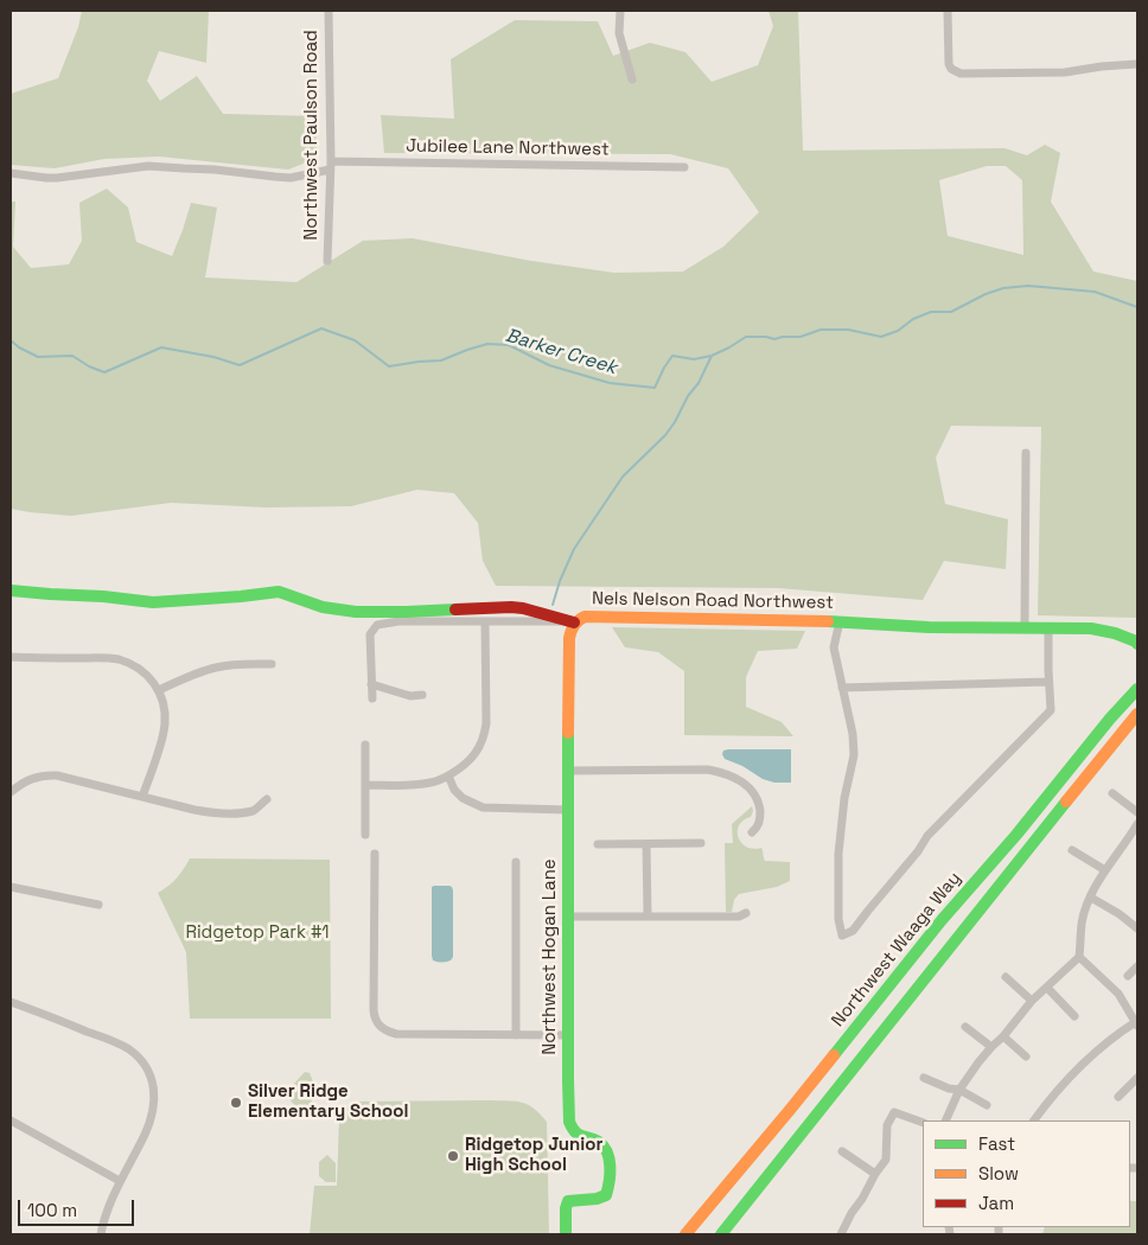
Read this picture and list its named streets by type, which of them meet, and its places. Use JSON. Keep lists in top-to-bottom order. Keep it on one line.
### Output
{"streets":{"main road":["Nels Nelson Road Northwest","Northwest Waaga Way","Northwest Hogan Lane"],"street":["Northwest Paulson Road","Jubilee Lane Northwest"]},"crossings":[["Northwest Paulson Road","Jubilee Lane Northwest"],["Nels Nelson Road Northwest","Northwest Hogan Lane"]],"water":["Barker Creek"],"parks":["Ridgetop Park #1"],"places":["Silver Ridge Elementary School","Ridgetop Junior High School"],"legend":["Fast","Slow","Jam"],"scale_bar":"100 m"}
